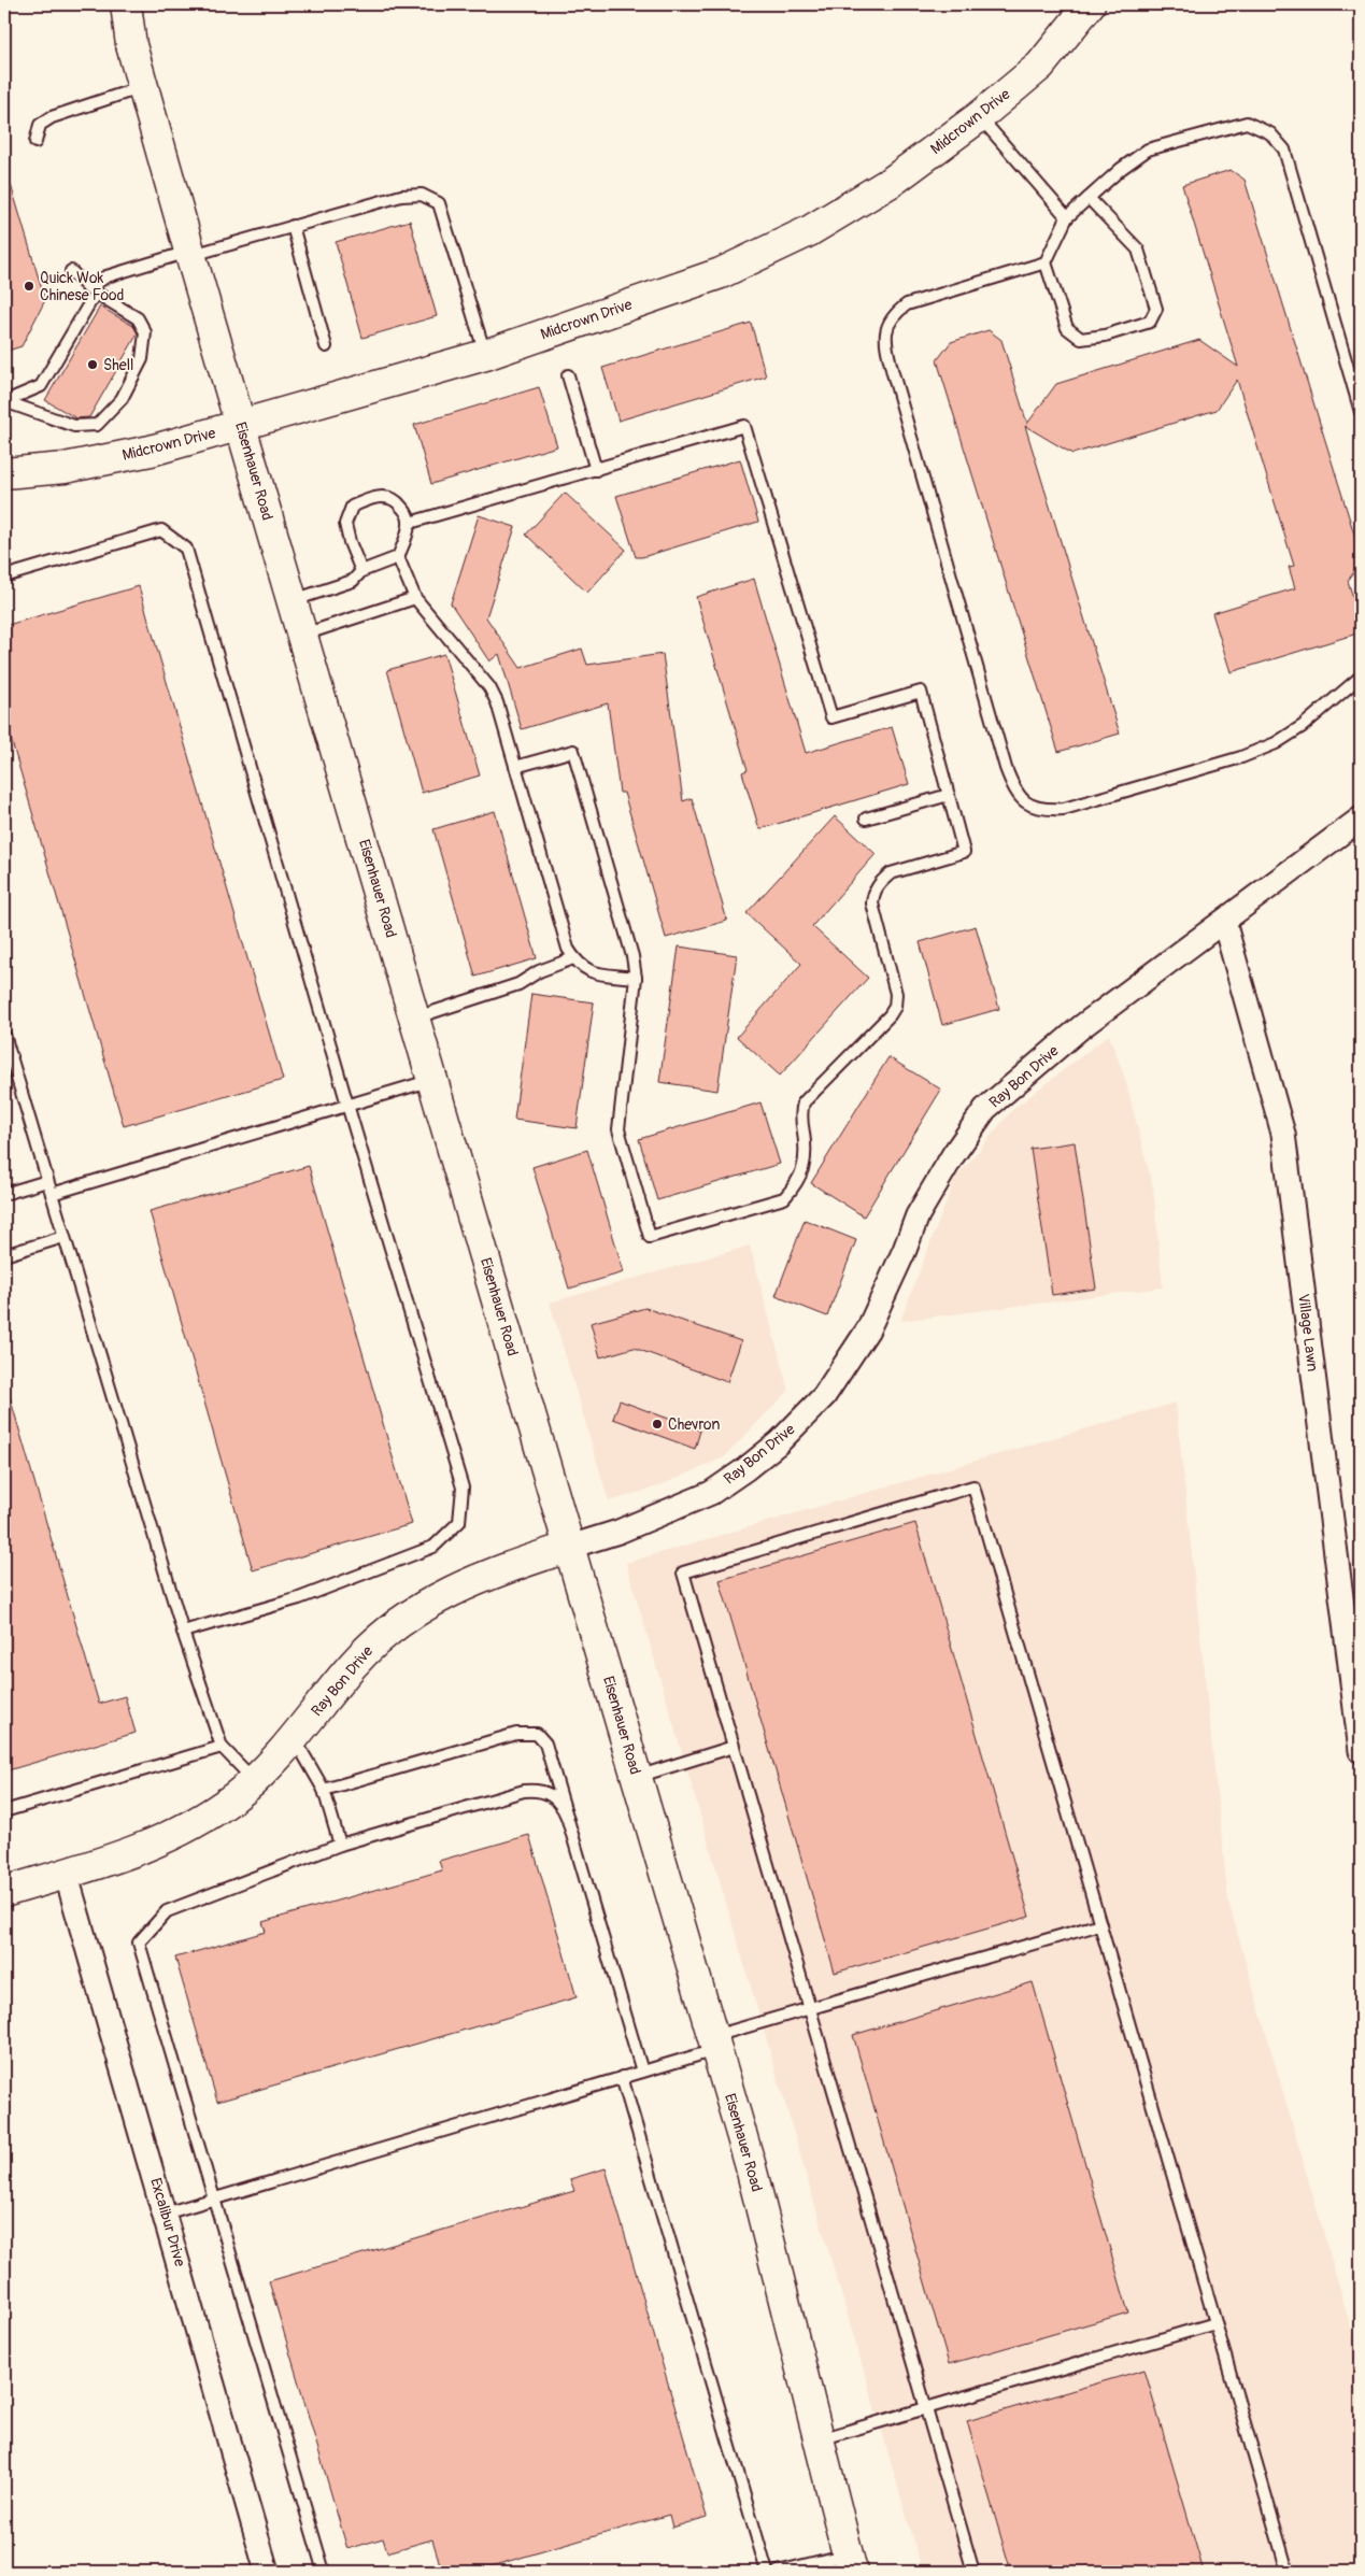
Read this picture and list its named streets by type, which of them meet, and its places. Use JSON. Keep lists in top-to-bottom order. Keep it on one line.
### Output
{"streets":{"main road":["Midcrown Drive","Eisenhauer Road","Ray Bon Drive"],"street":["Village Lawn","Excalibur Drive"]},"crossings":[["Midcrown Drive","Eisenhauer Road"],["Eisenhauer Road","Ray Bon Drive"],["Ray Bon Drive","Village Lawn"],["Ray Bon Drive","Excalibur Drive"]],"places":["Quick Wok Chinese Food","Shell","Chevron"]}
